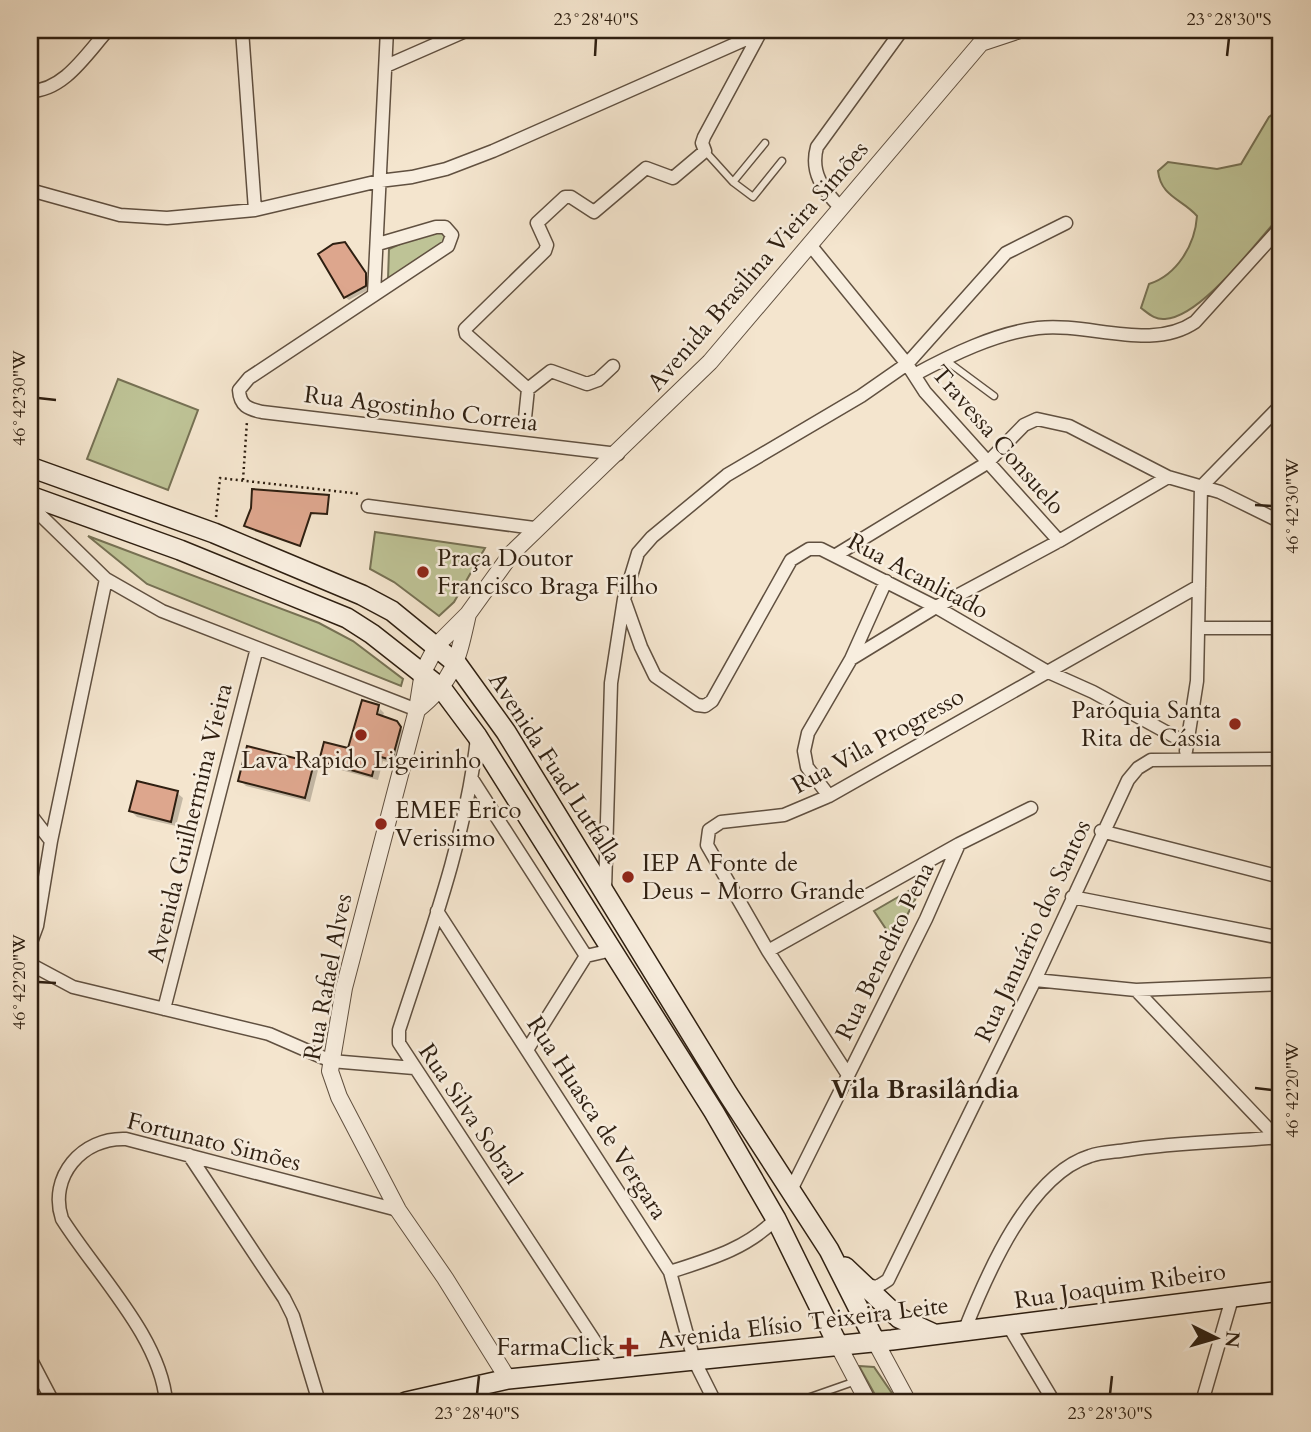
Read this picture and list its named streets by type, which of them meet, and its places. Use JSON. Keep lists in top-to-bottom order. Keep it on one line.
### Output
{"streets":{"main road":["Avenida Fuad Lutfalla","Rua Joaquim Ribeiro","Avenida Elísio Teixeira Leite"],"street":["Avenida Brasilina Vieira Simões","Rua Agostinho Correia","Travessa Consuelo","Rua Acanlitado","Rua Vila Progresso","Avenida Guilhermina Vieira","Rua Januário dos Santos","Rua Benedito Pena","Rua Rafael Alves","Rua Silva Sobral","Rua Huasca de Vergara","Fortunato Simões"]},"crossings":[["Avenida Brasilina Vieira Simões","Rua Agostinho Correia"],["Avenida Brasilina Vieira Simões","Travessa Consuelo"],["Avenida Brasilina Vieira Simões","Avenida Fuad Lutfalla"],["Avenida Brasilina Vieira Simões","Rua Rafael Alves"],["Rua Acanlitado","Rua Vila Progresso"],["Rua Vila Progresso","Rua Benedito Pena"],["Avenida Fuad Lutfalla","Rua Benedito Pena"],["Avenida Fuad Lutfalla","Rua Silva Sobral"],["Avenida Fuad Lutfalla","Avenida Elísio Teixeira Leite"],["Rua Rafael Alves","Fortunato Simões"],["Rua Rafael Alves","Avenida Elísio Teixeira Leite"],["Rua Silva Sobral","Rua Huasca de Vergara"],["Rua Silva Sobral","Avenida Elísio Teixeira Leite"],["Rua Huasca de Vergara","Avenida Elísio Teixeira Leite"],["Rua Joaquim Ribeiro","Avenida Elísio Teixeira Leite"]],"districts":["Vila Brasilândia"],"places":{"other":["Praça Doutor Francisco Braga Filho","Paróquia Santa Rita de Cássia","Lava Rapido Ligeirinho","EMEF Erico Verissimo","IEP A Fonte de Deus - Morro Grande"],"health":["FarmaClick"]},"north":"right","coordinates":["23°28'40\"S","23°28'30\"S","46°42'30\"W","46°42'20\"W"]}
